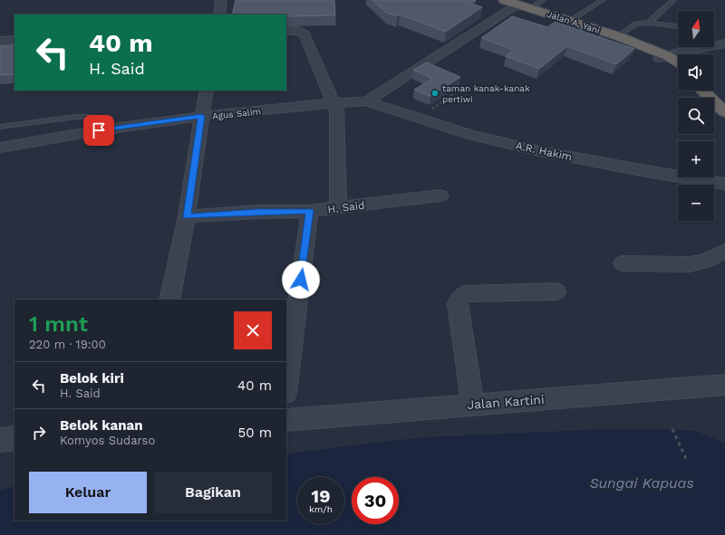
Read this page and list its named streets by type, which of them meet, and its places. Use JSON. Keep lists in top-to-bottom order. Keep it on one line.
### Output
{"streets":{"highway":["Jalan A. Yani"],"street":["Agus Salim","A.R. Hakim","H. Said","Jalan Kartini"]},"crossings":[["Agus Salim","A.R. Hakim"]],"water":["Sungai Kapuas"],"places":["taman kanak-kanak pertiwi"],"north":"top","page":{"map_buttons":["+","−"],"turn":["40 m","H. Said"],"heading":["1 mnt","220 m · 19:00"],"list":[{"name":"Belok kiri","note":"H. Said","value":"40 m"},{"name":"Belok kanan","note":"Komyos Sudarso","value":"50 m"}],"buttons":["Keluar","Bagikan"],"speed":"19 km/h","limit":"30"}}
